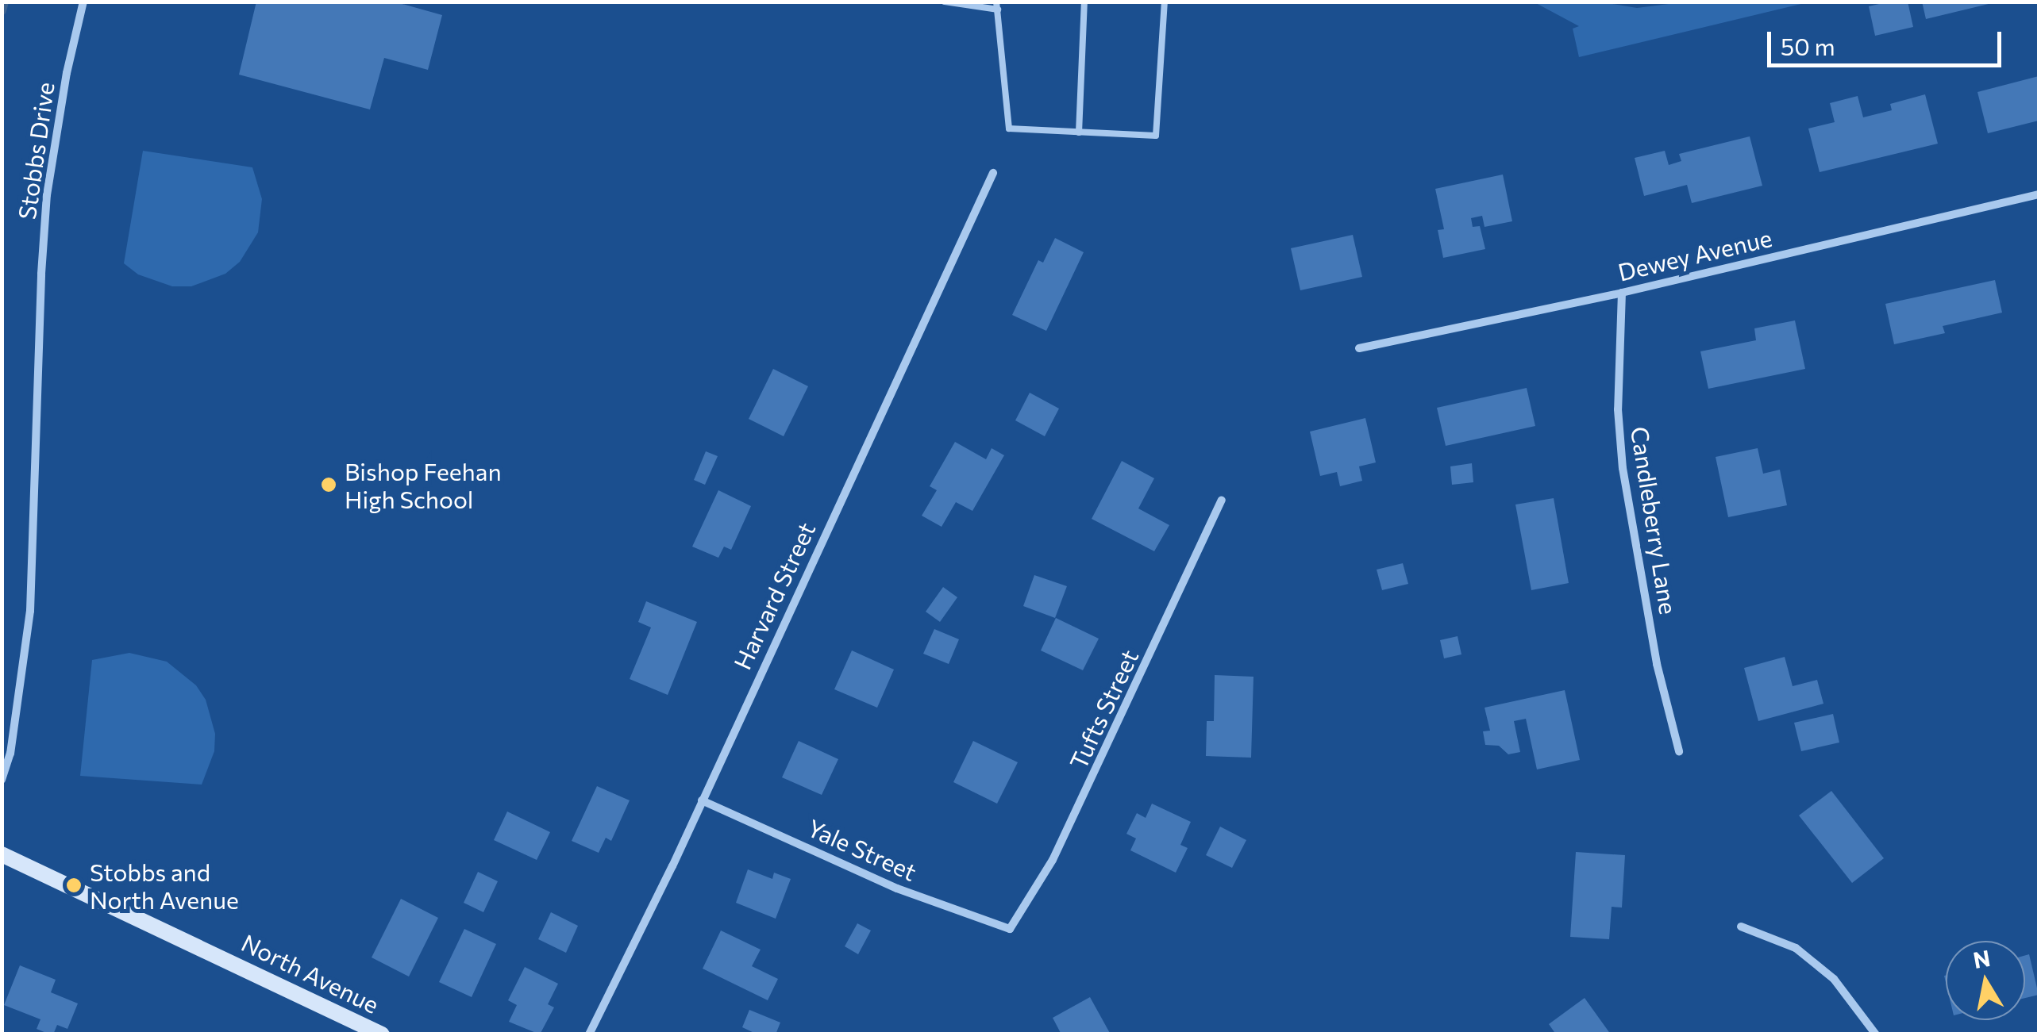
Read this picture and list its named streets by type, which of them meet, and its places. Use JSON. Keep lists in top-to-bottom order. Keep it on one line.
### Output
{"streets":{"main road":["North Avenue"],"street":["Stobbs Drive","Dewey Avenue","Candleberry Lane","Harvard Street","Tufts Street","Yale Street"]},"crossings":[["Dewey Avenue","Candleberry Lane"],["Harvard Street","Yale Street"],["Tufts Street","Yale Street"]],"places":["Bishop Feehan High School","Stobbs and North Avenue"],"scale_bar":"50 m","north":"top"}
